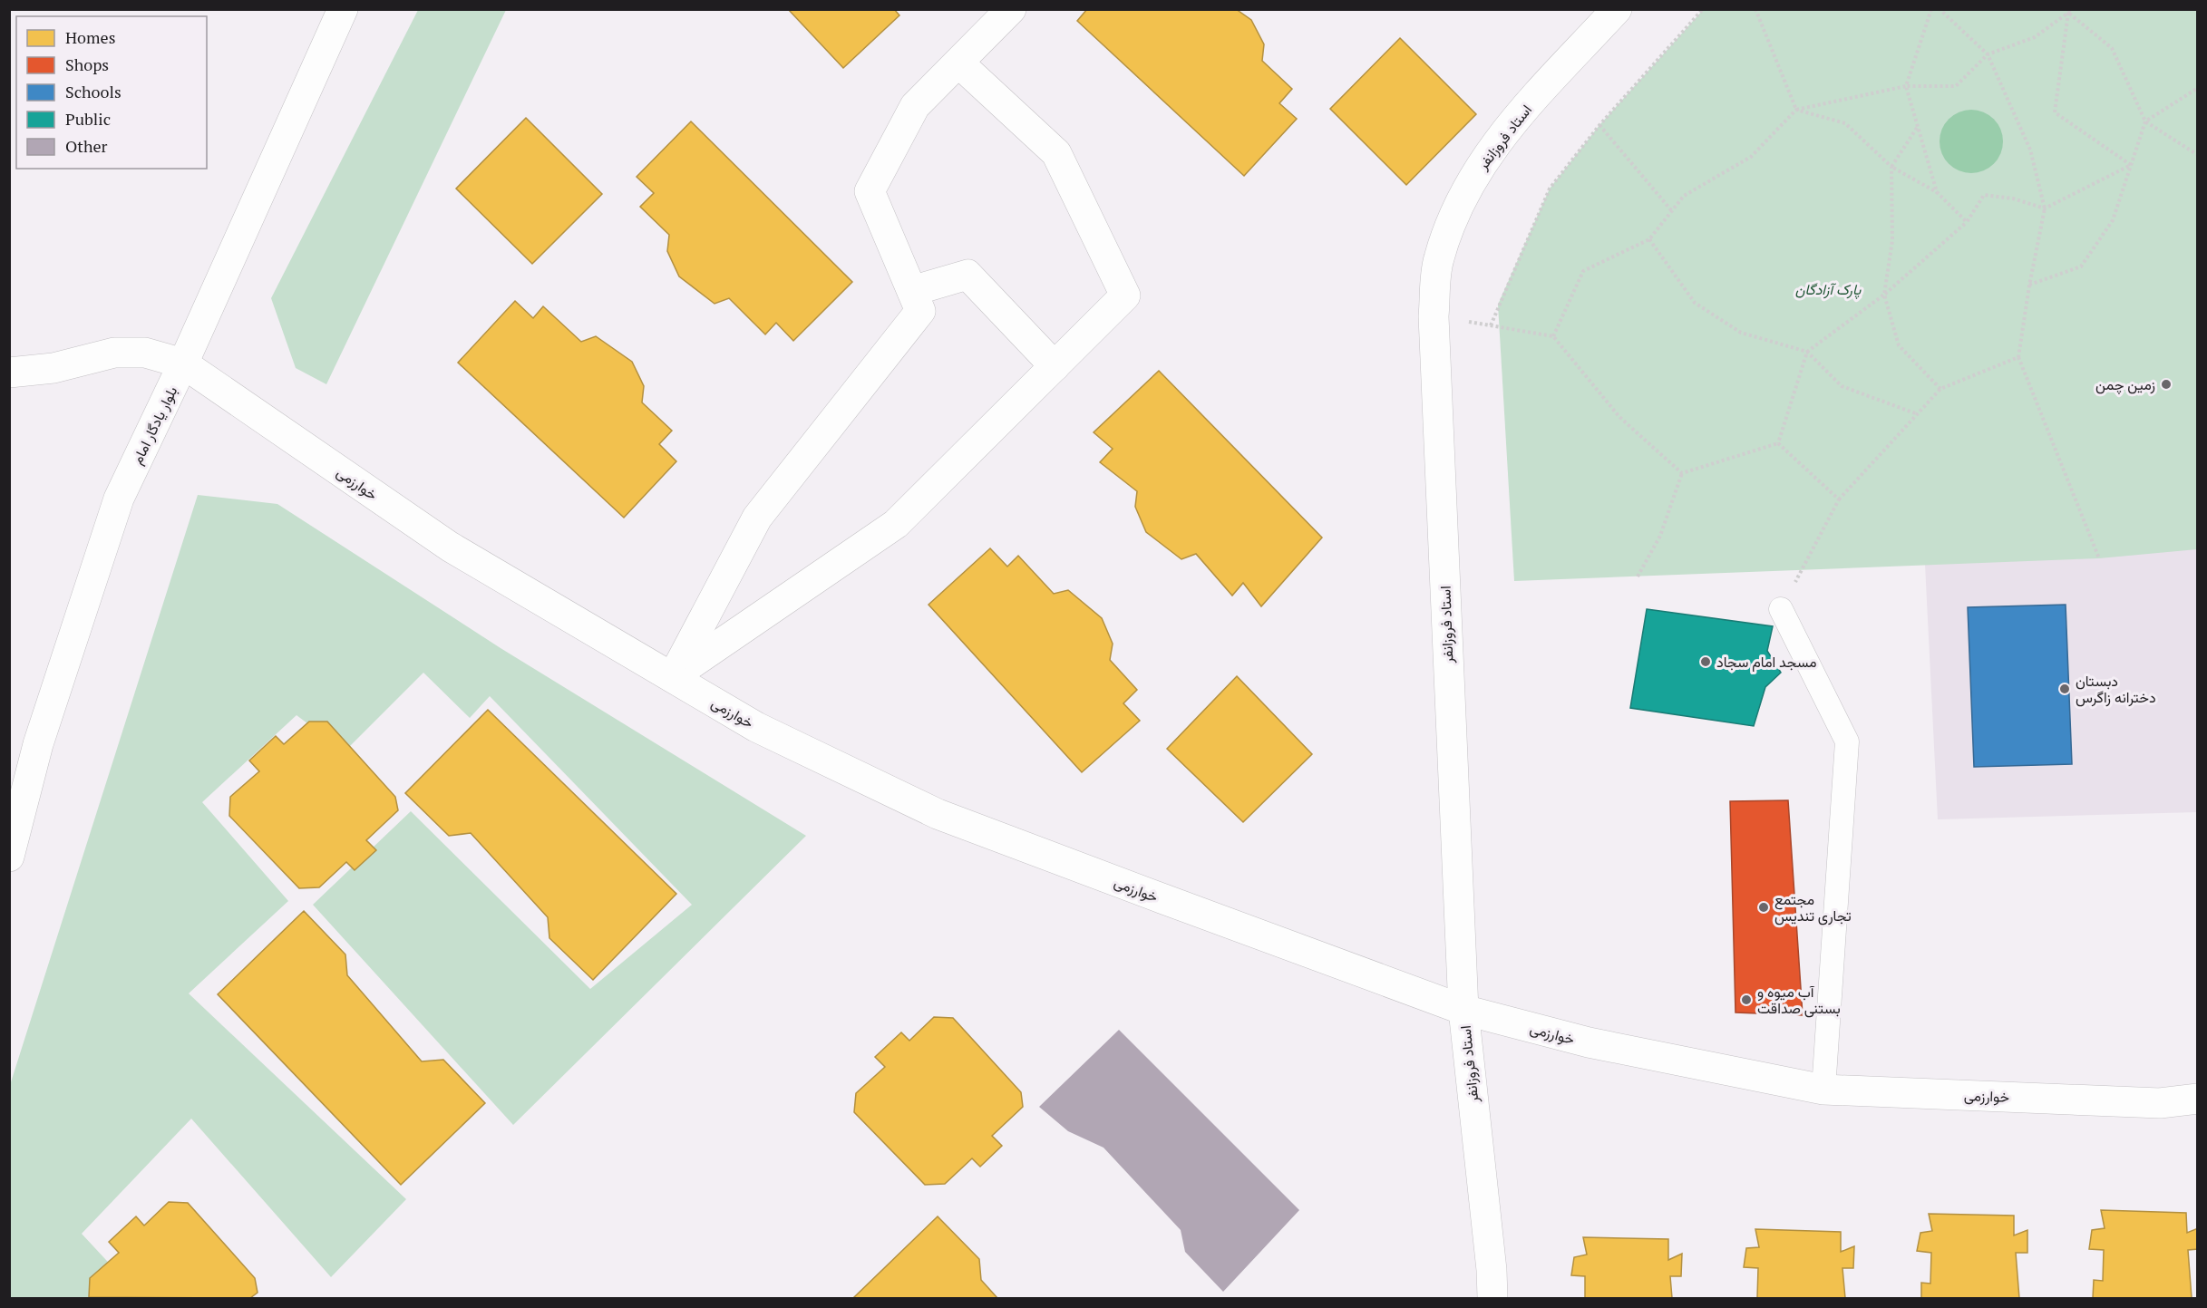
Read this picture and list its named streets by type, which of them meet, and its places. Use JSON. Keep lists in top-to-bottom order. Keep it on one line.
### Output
{"streets":{"street":["استاد فروزانفر","بلوار یادگار امام","خوارزمی"]},"crossings":[["استاد فروزانفر","خوارزمی"],["بلوار یادگار امام","خوارزمی"]],"parks":["پارک آزادگان"],"places":["زمین چمن","مسجد امام سجاد","دبستان دخترانه زاگرس","مجتمع تجاری تندیس","آب میوه و بستنی صداقت"],"legend":["Homes","Shops","Schools","Public","Other"]}
